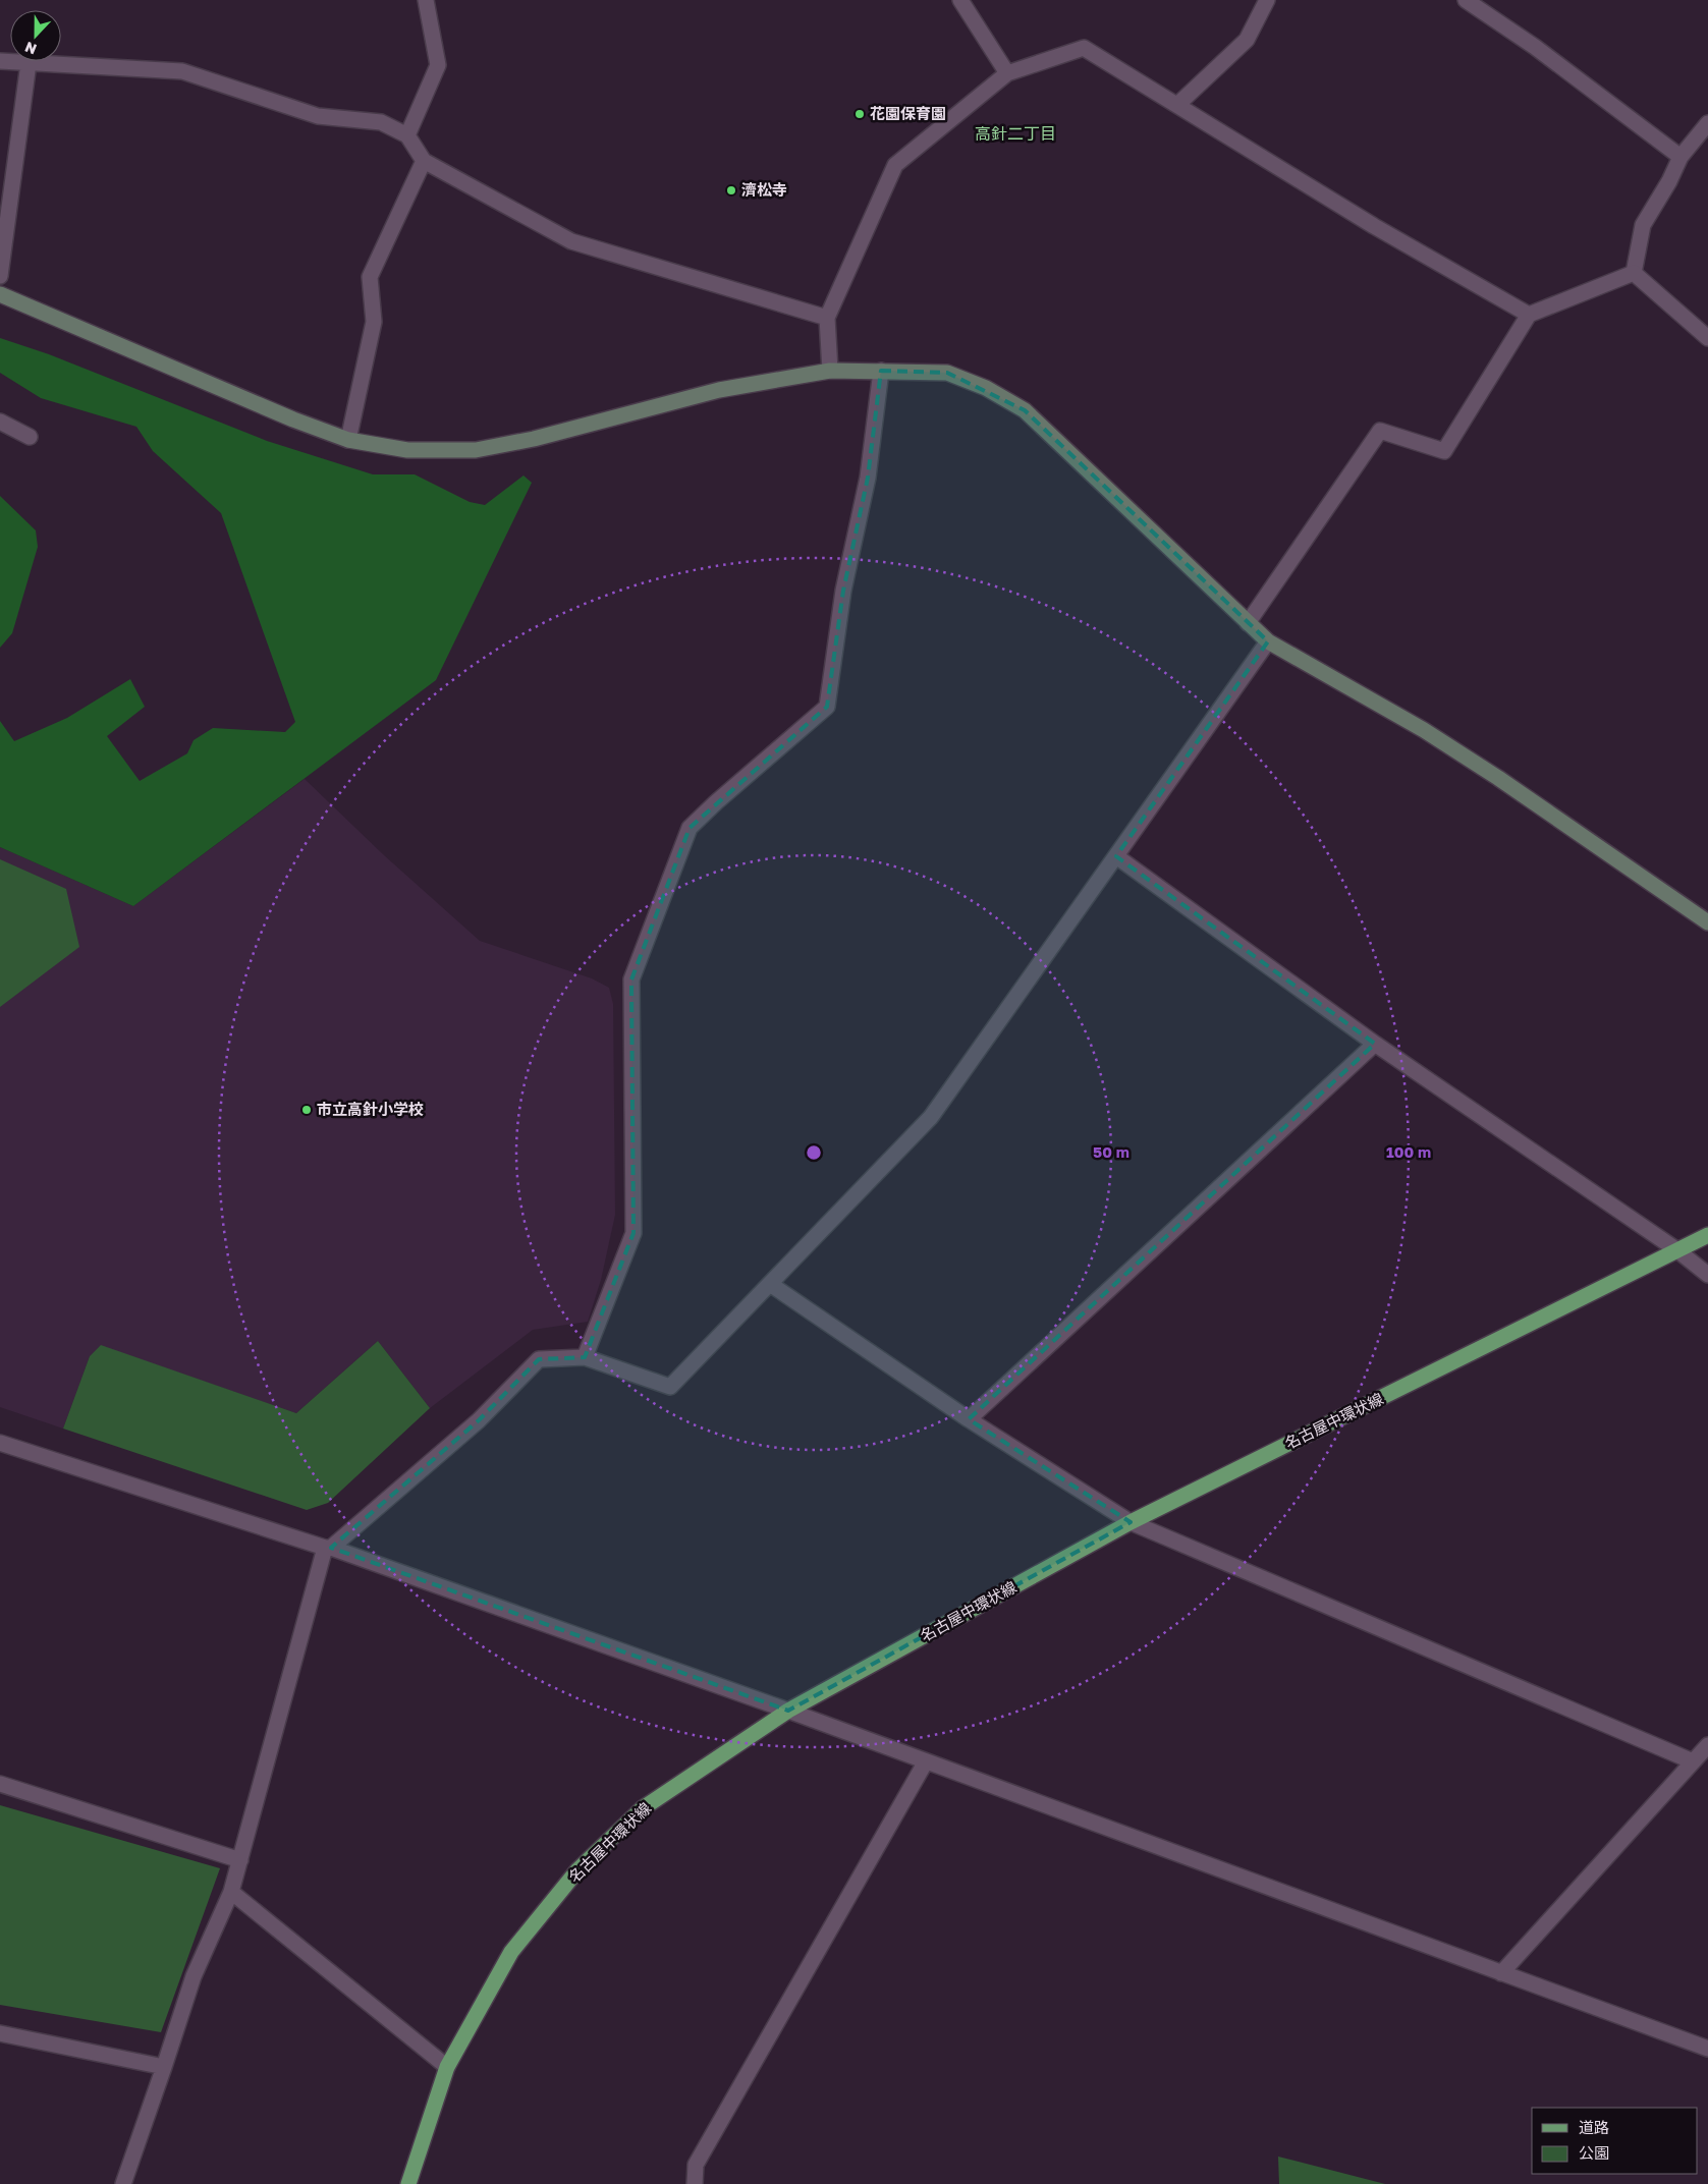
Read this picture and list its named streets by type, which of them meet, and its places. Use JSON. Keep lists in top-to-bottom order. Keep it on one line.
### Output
{"streets":{"main road":["名古屋中環状線"]},"districts":["高針二丁目"],"places":["花園保育園","濟松寺","市立高針小学校"],"legend":["道路","公園"],"north":"bottom","rings":["50 m","100 m"]}
